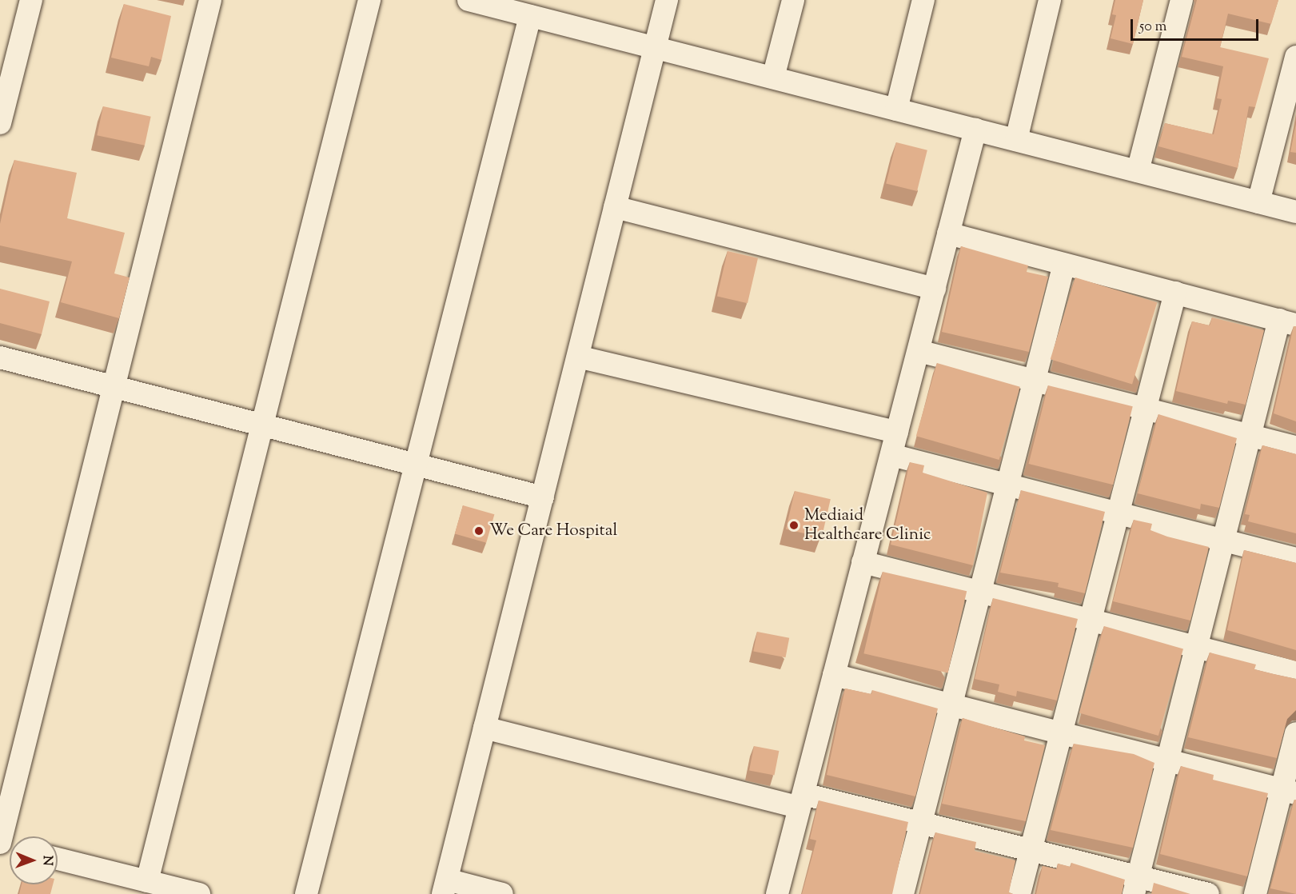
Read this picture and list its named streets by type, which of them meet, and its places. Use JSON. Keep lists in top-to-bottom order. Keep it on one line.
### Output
{"places":["Mediaid Healthcare Clinic","We Care Hospital"],"scale_bar":"50 m","north":"right"}
